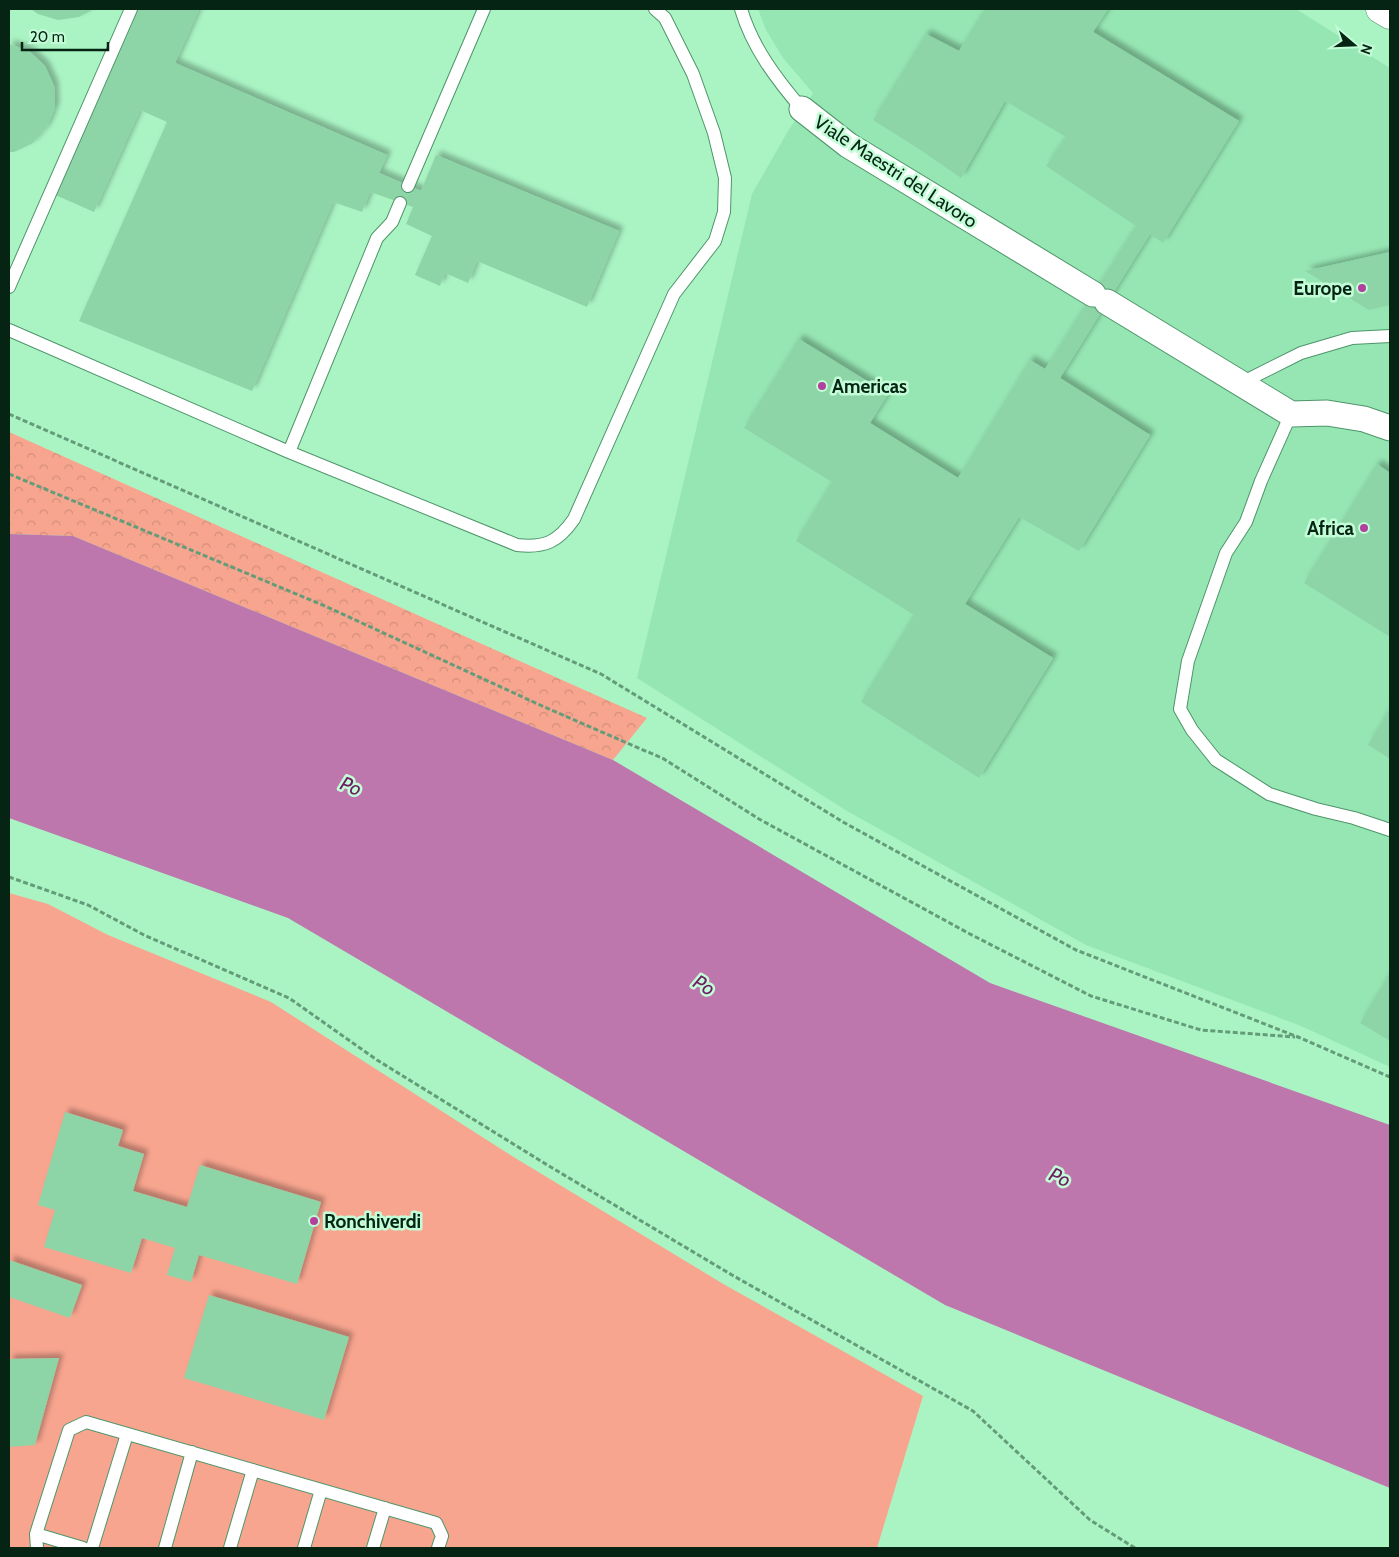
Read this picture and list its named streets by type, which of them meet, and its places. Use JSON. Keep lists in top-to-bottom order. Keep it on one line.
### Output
{"streets":{"street":["Viale Maestri del Lavoro"]},"water":["Po"],"places":["Europe","Americas","Africa","Ronchiverdi"],"scale_bar":"20 m","north":"right"}
